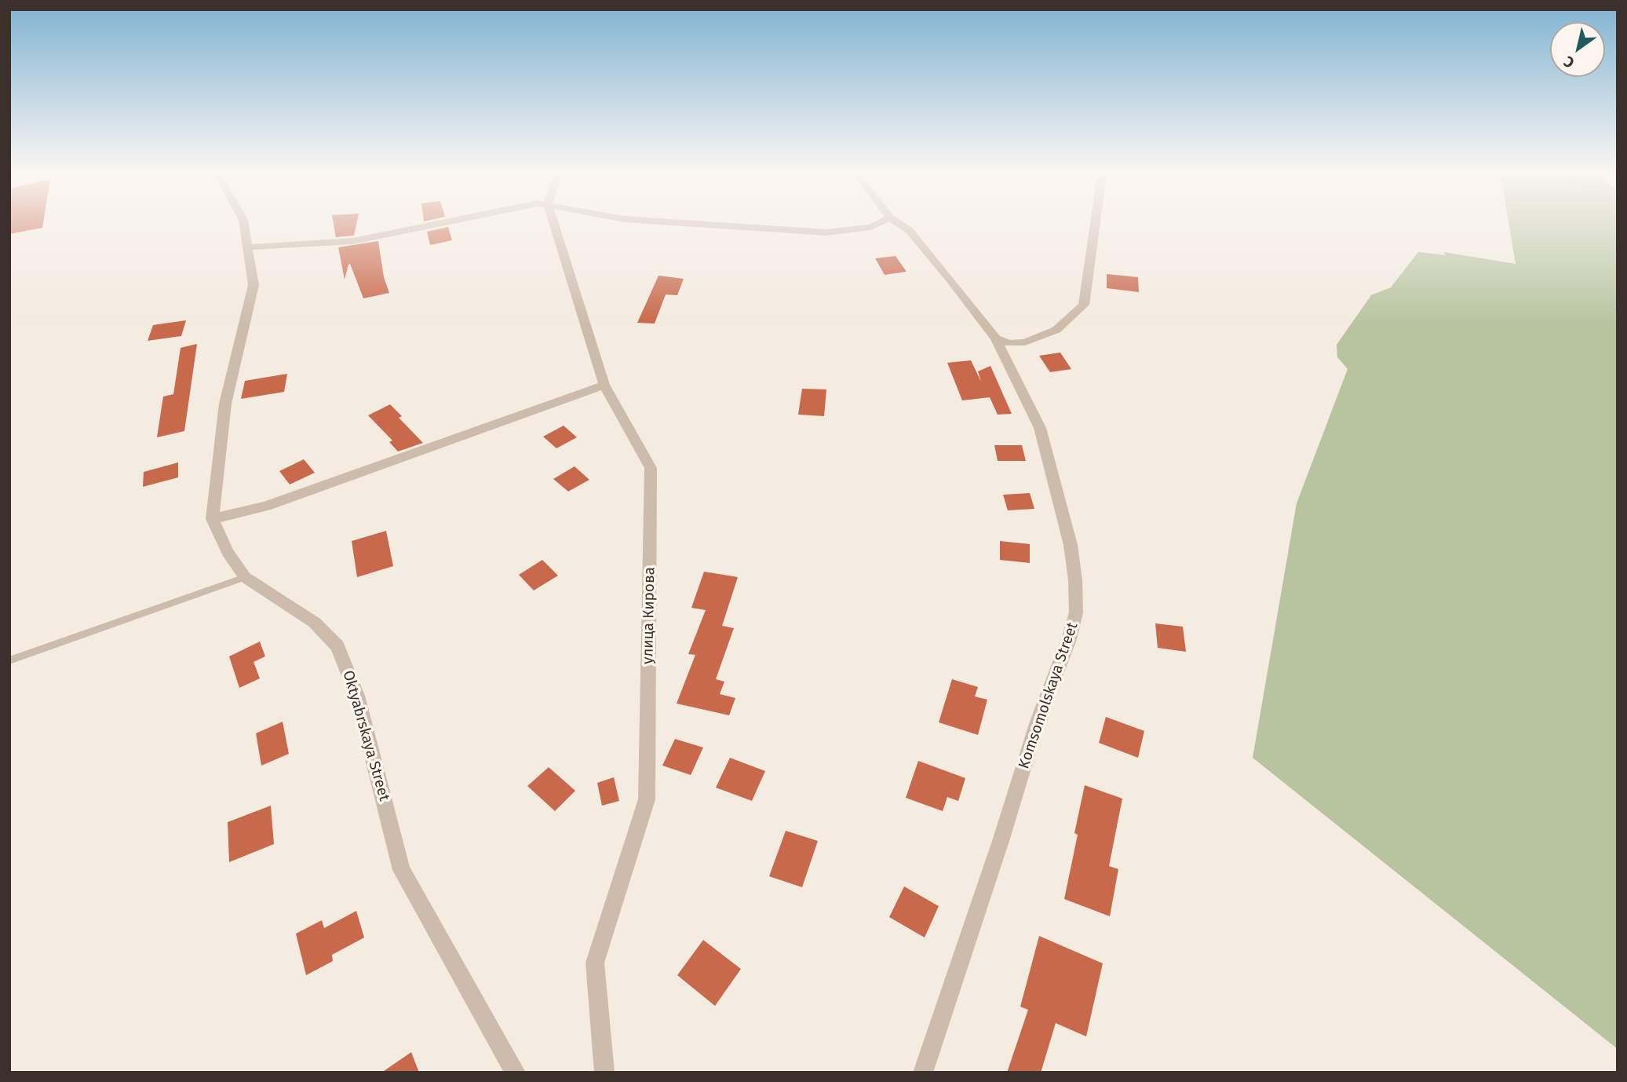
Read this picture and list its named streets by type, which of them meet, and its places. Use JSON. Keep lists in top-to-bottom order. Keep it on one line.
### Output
{"streets":{"street":["улица Кирова","Komsomolskaya Street","Oktyabrskaya Street"]},"north":"bottom left"}
